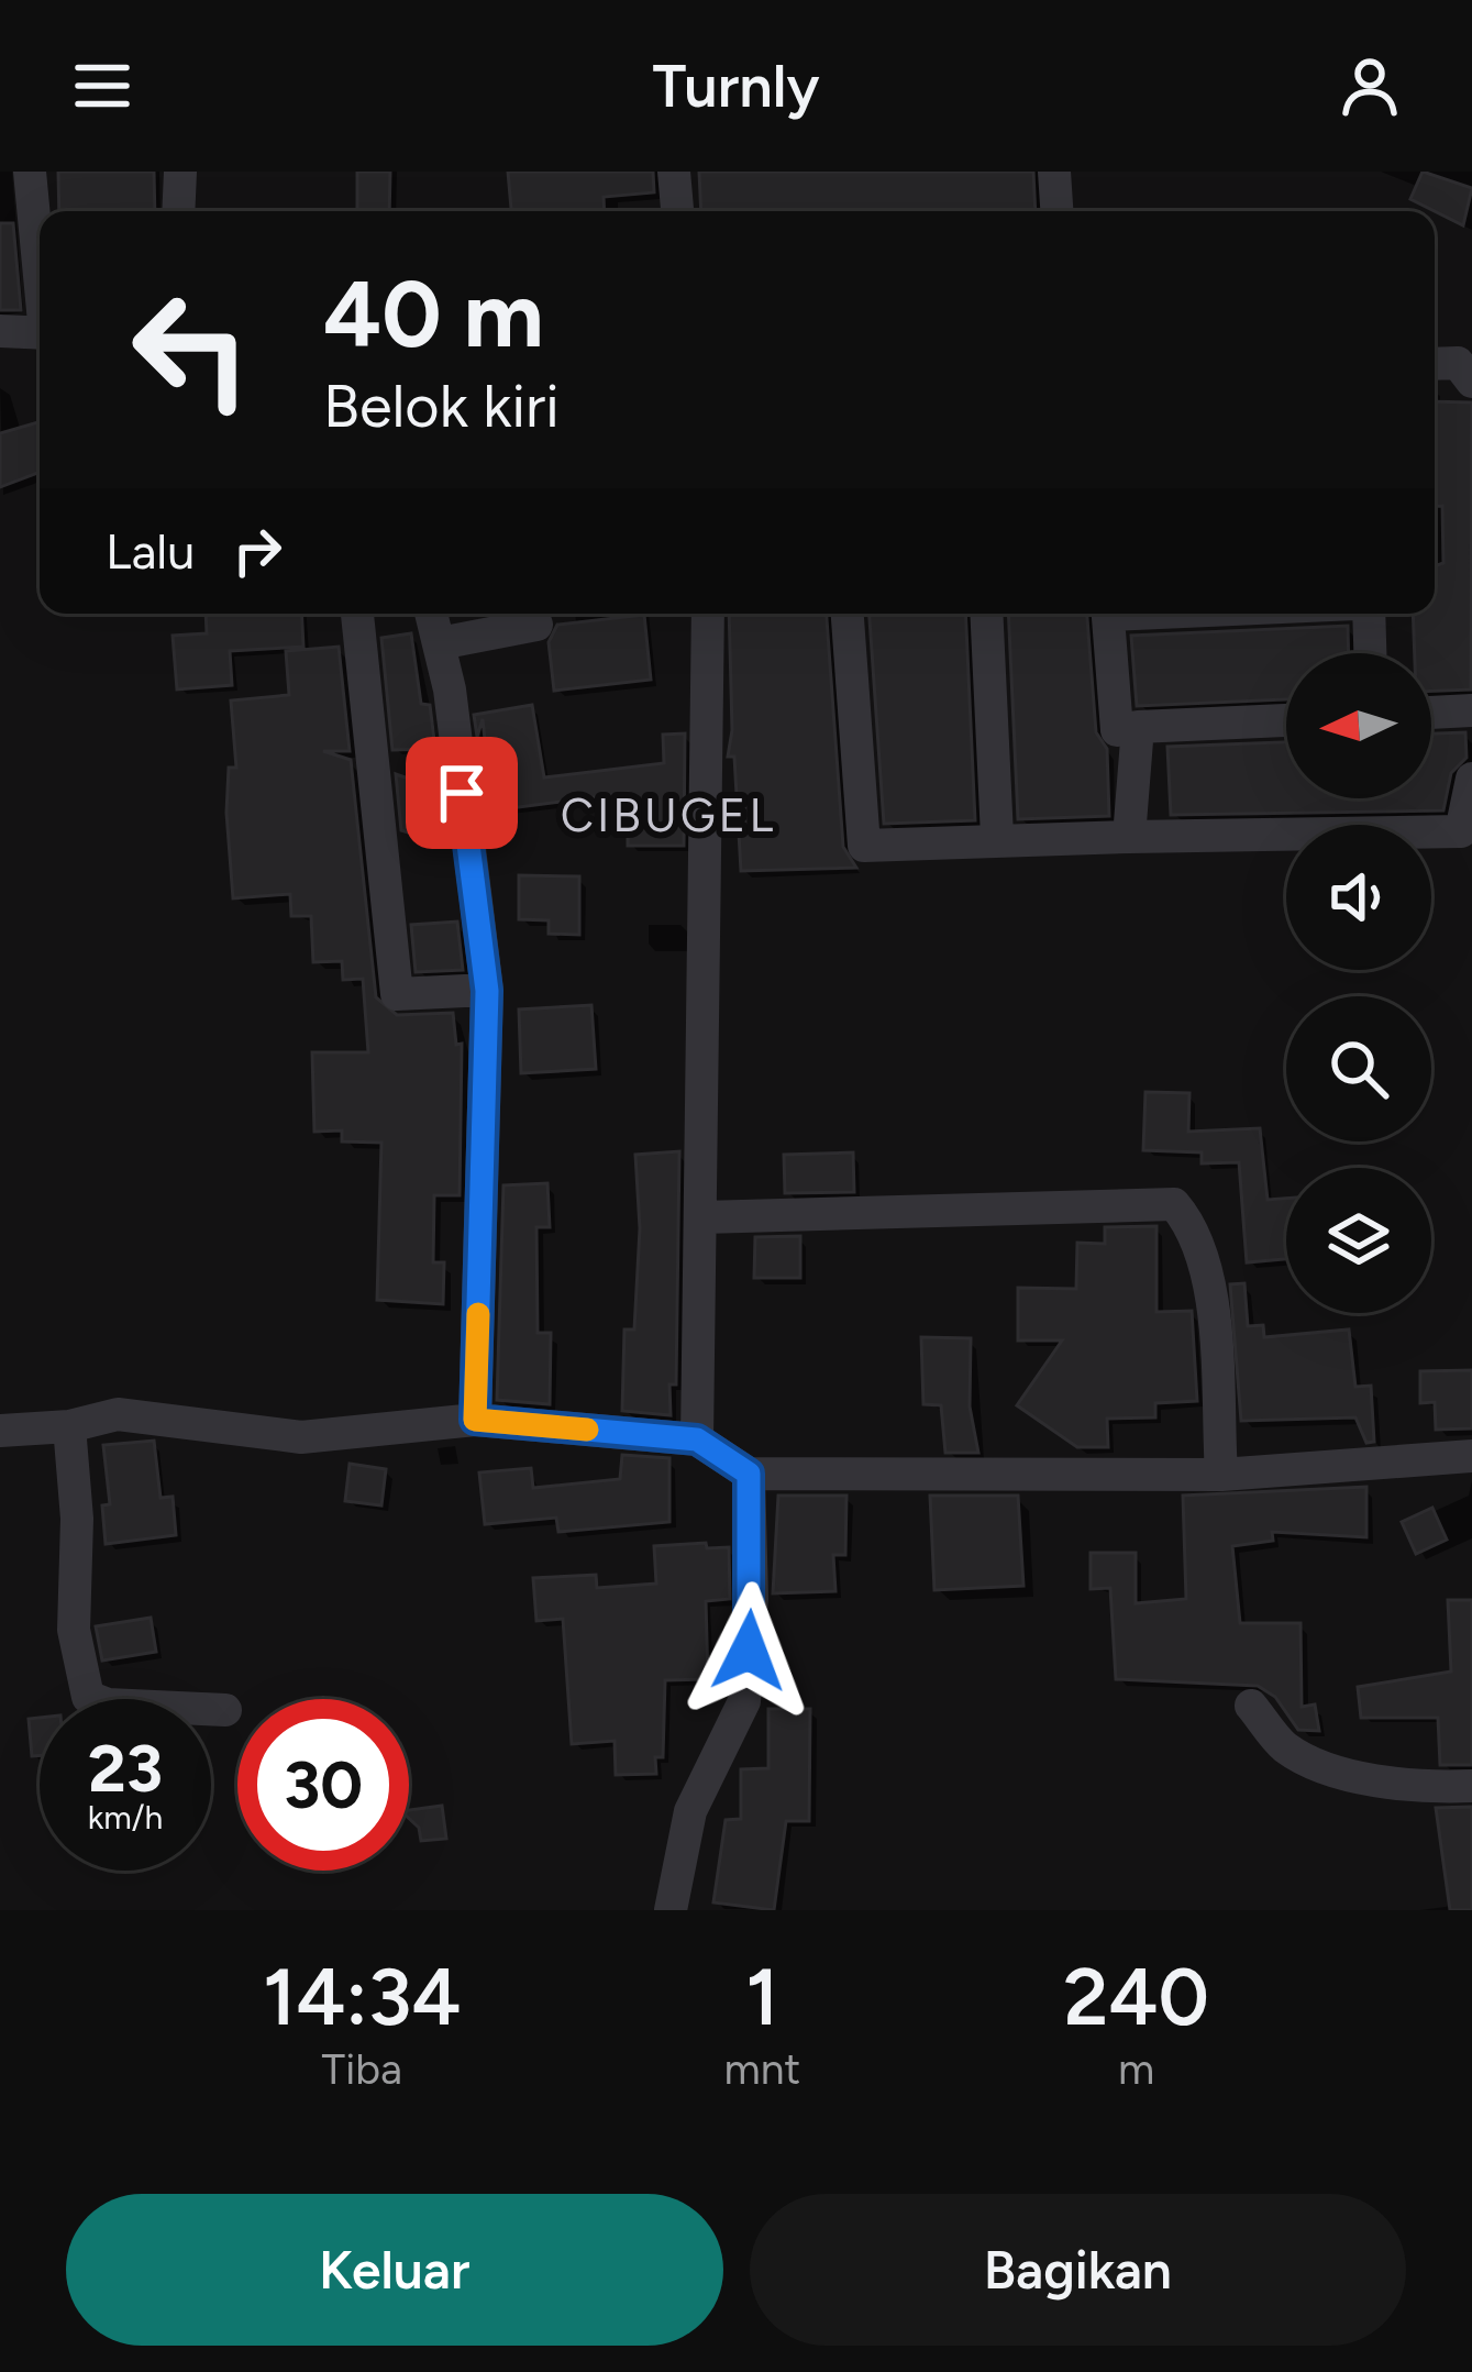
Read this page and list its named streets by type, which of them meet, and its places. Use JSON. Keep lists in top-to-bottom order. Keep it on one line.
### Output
{"districts":["CIBUGEL"],"north":"left","page":{"header":"Turnly","turn":["40 m","Belok kiri"],"then":"Lalu","speed":"23 km/h","limit":"30","eta":["14:34","Tiba","1","mnt","240","m"],"buttons":["Keluar","Bagikan"]}}
